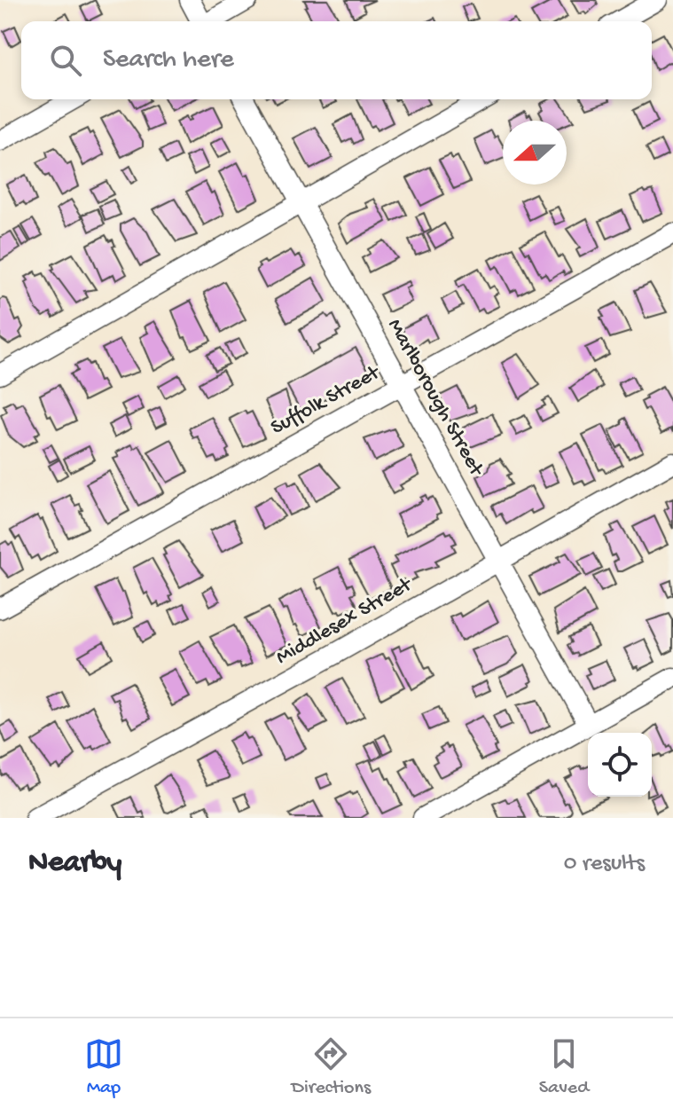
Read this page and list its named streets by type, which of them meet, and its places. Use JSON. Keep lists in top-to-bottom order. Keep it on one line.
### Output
{"streets":{"street":["Marlborough Street","Suffolk Street","Middlesex Street"]},"crossings":[["Marlborough Street","Suffolk Street"],["Marlborough Street","Middlesex Street"]],"north":"left","page":{"search":"Search here","heading":["Nearby","0 results"],"nav":["Map","Directions","Saved"]}}
